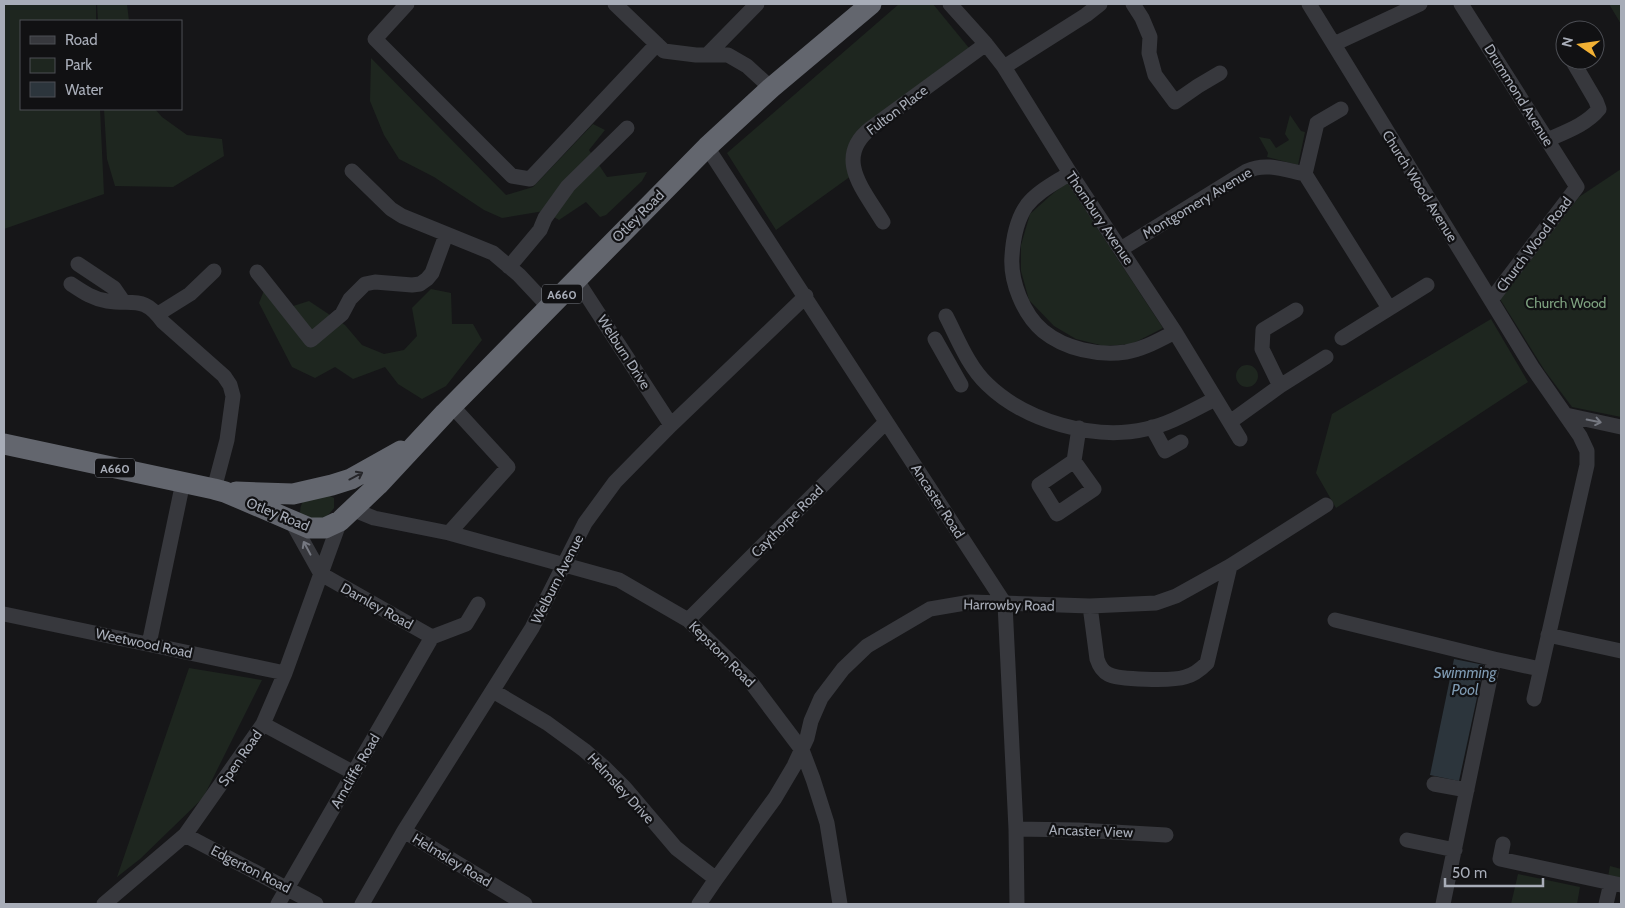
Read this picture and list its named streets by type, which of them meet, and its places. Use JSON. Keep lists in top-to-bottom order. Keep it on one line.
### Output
{"streets":{"highway":["Otley Road","A660"],"street":["Drummond Avenue","Fulton Place","Church Wood Avenue","Montgomery Avenue","Thornbury Avenue","Church Wood Road","Welburn Drive","Ancaster Road","Caythorpe Road","Welburn Avenue","Harrowby Road","Darnley Road","Weetwood Road","Kepstorn Road","Spen Road","Arncliffe Road","Helmsley Drive","Ancaster View","Helmsley Road","Edgerton Road"]},"crossings":[["Drummond Avenue","Church Wood Road"],["Fulton Place","Thornbury Avenue"],["Church Wood Avenue","Church Wood Road"],["Montgomery Avenue","Thornbury Avenue"],["Otley Road","Welburn Drive"],["Otley Road","Ancaster Road"],["Otley Road","Kepstorn Road"],["Otley Road","Spen Road"],["Welburn Drive","Welburn Avenue"],["Ancaster Road","Caythorpe Road"],["Ancaster Road","Welburn Avenue"],["Ancaster Road","Harrowby Road"],["Caythorpe Road","Kepstorn Road"],["Welburn Avenue","Kepstorn Road"],["Welburn Avenue","Helmsley Drive"],["Welburn Avenue","Helmsley Road"],["Harrowby Road","Kepstorn Road"],["Harrowby Road","Helmsley Drive"],["Darnley Road","Spen Road"],["Darnley Road","Arncliffe Road"],["Weetwood Road","Spen Road"],["Kepstorn Road","Spen Road"],["Spen Road","Edgerton Road"],["Arncliffe Road","Edgerton Road"]],"water":["Swimming Pool"],"parks":["Church Wood"],"legend":["Road","Park","Water"],"scale_bar":"50 m","north":"left"}
